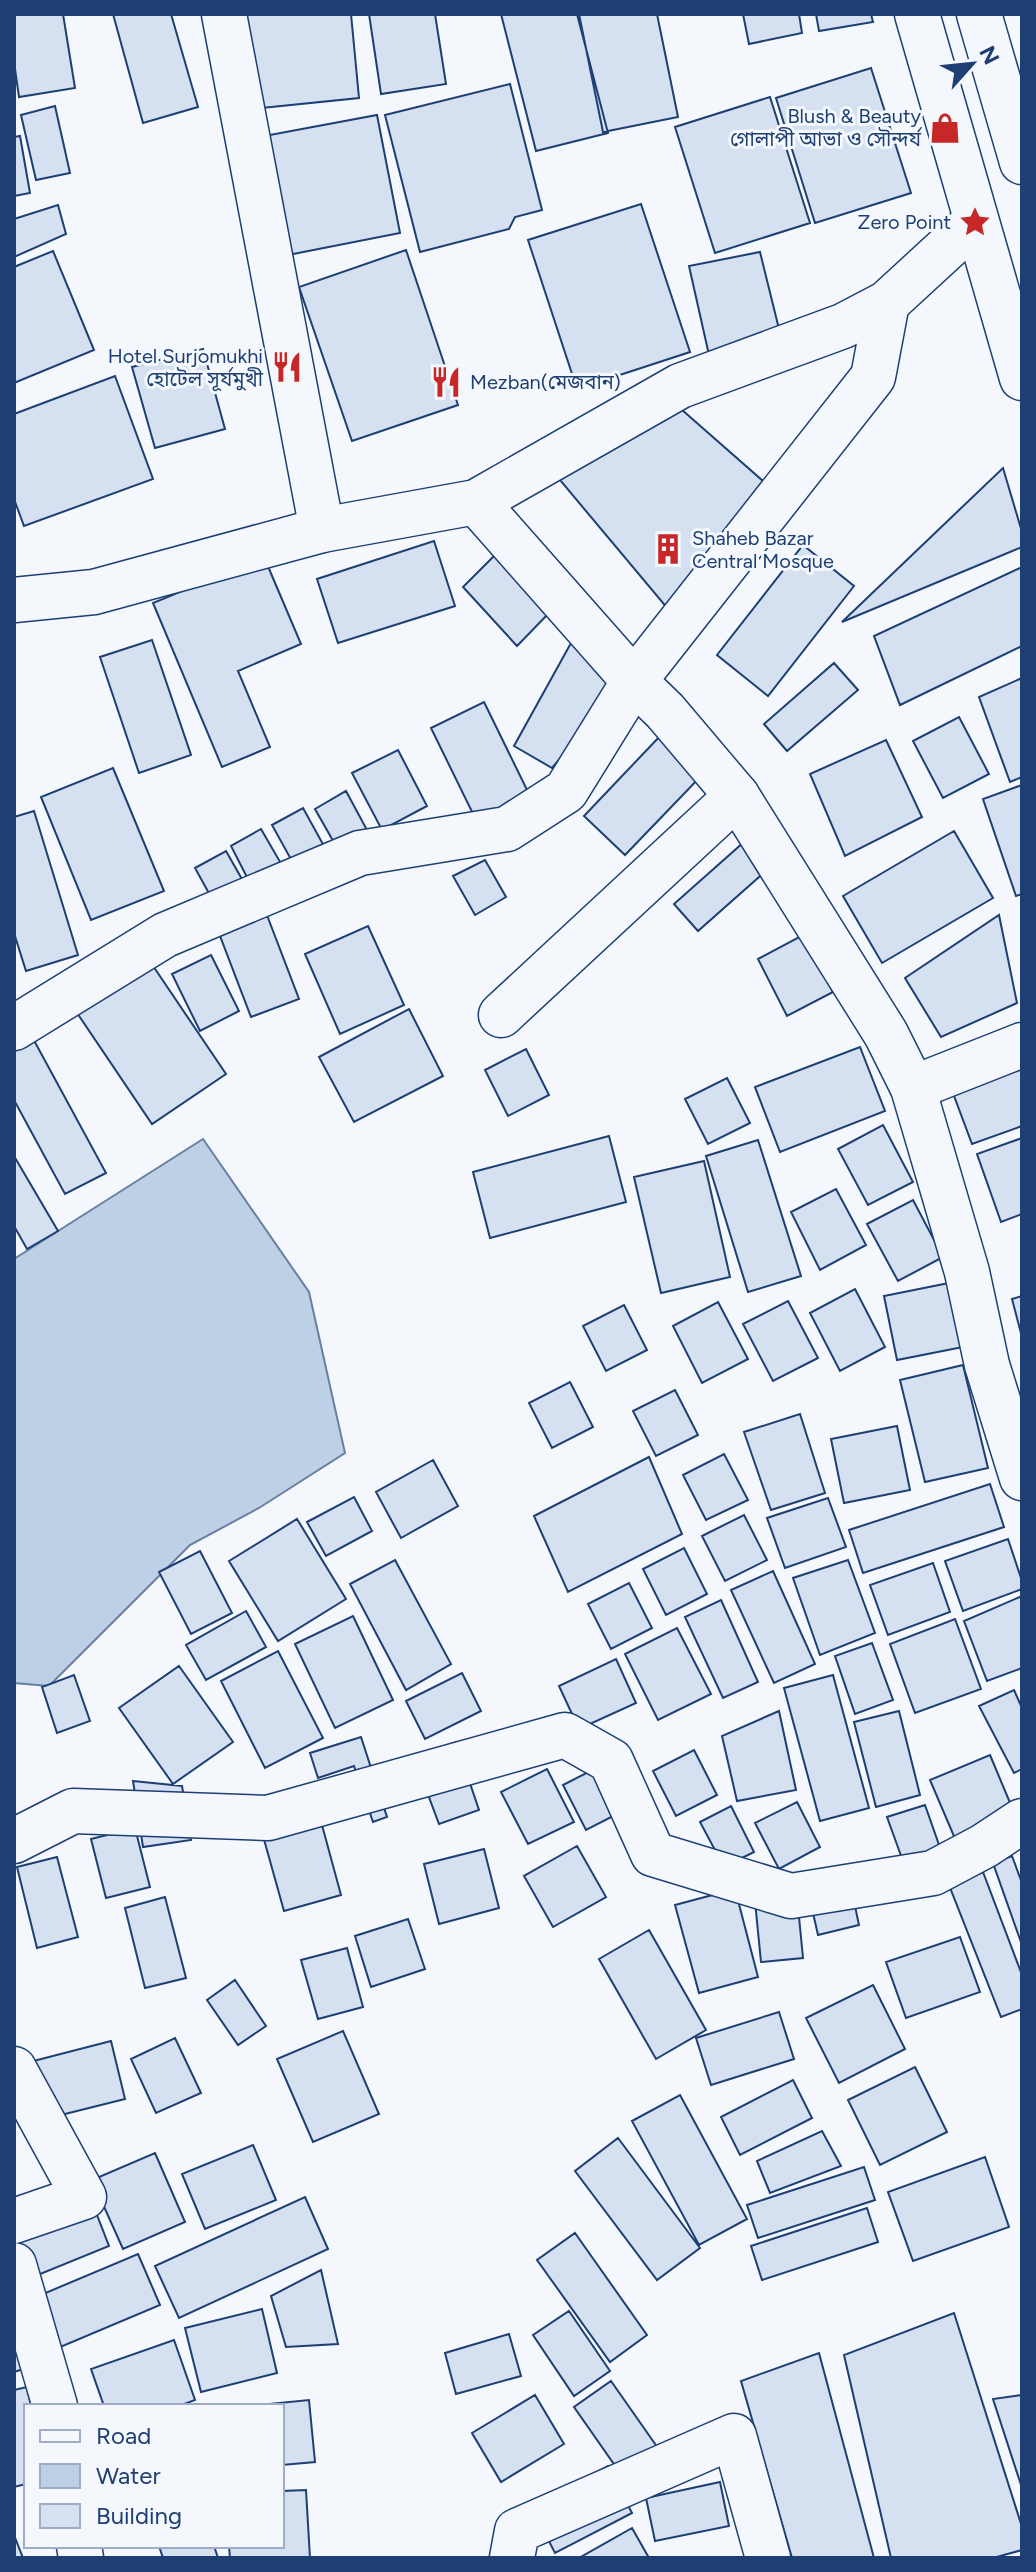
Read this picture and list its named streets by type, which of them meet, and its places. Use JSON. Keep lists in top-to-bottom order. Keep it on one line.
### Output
{"places":{"shop":["Blush & Beauty গোলাপী আভা ও সৌন্দর্য"],"place":["Zero Point"],"restaurant":["Hotel Surjomukhi হোটেল সূর্যমুখী","Mezban(মেজবান)"],"building":["Shaheb Bazar Central Mosque"]},"legend":["Road","Water","Building"],"north":"top right"}
